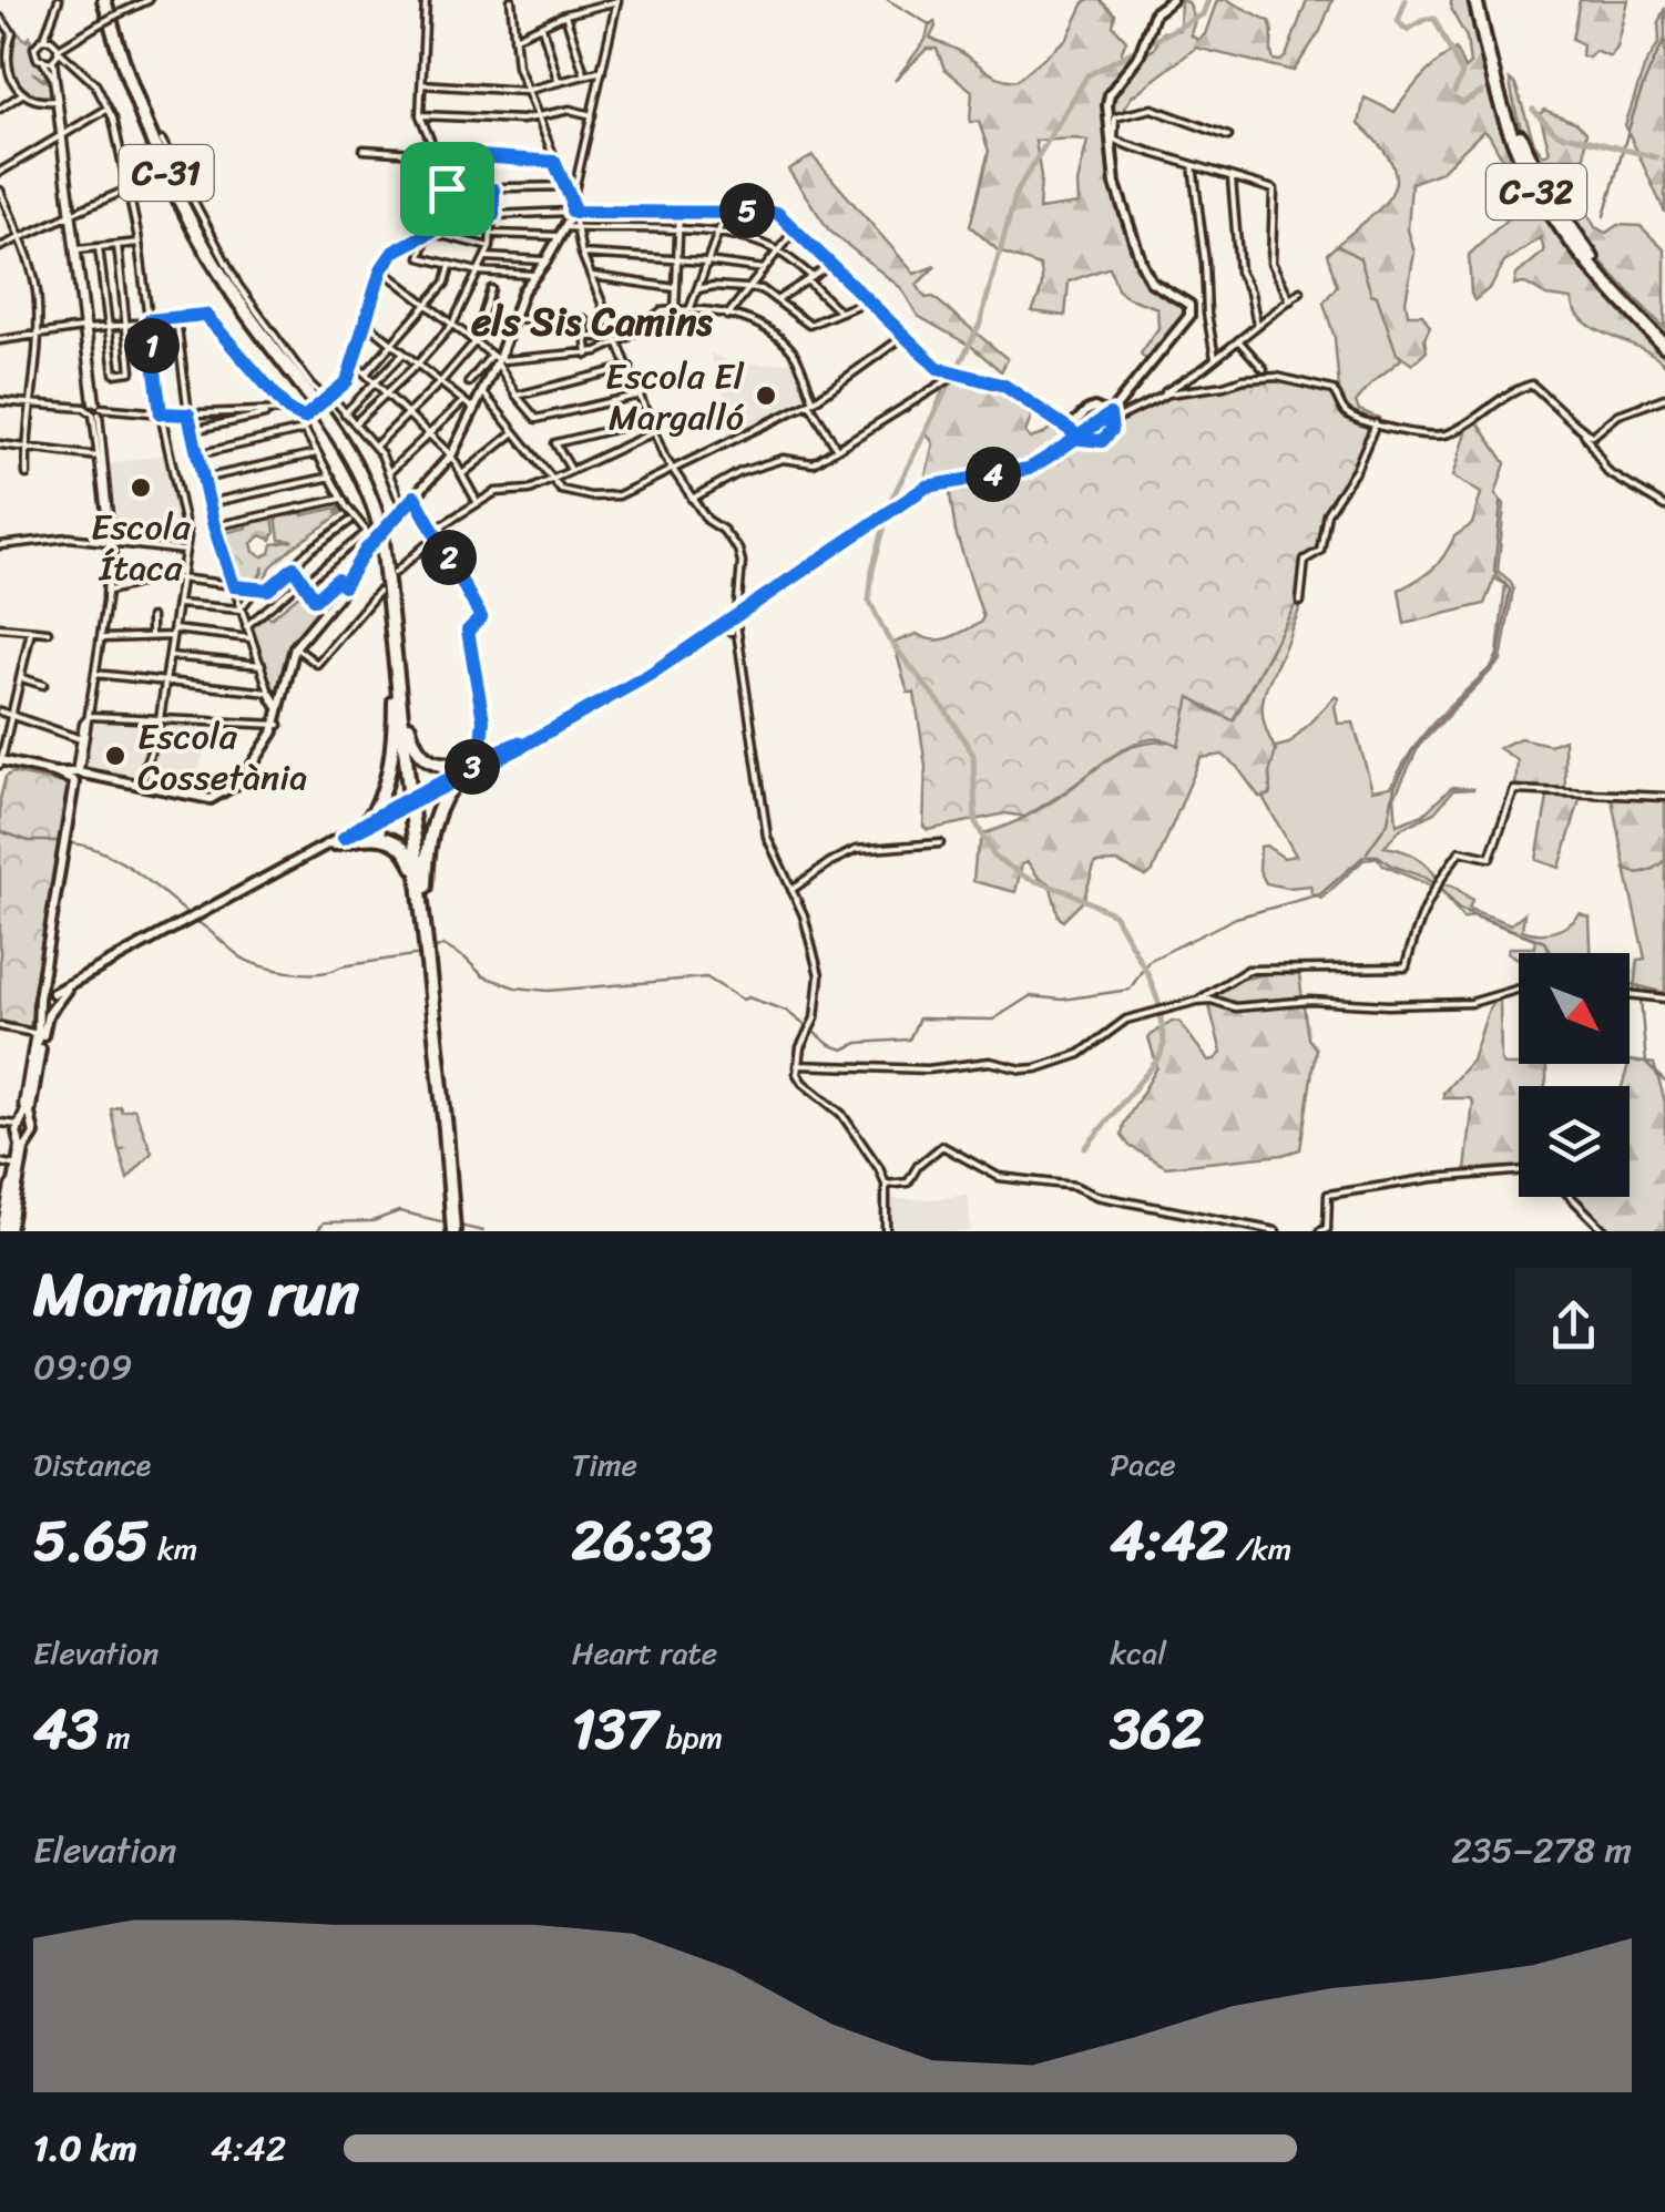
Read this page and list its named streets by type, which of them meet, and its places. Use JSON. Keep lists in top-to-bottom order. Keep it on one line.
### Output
{"streets":{"highway":["C-31","C-32"]},"districts":["els Sis Camins"],"places":["Escola El Margalló","Escola Ítaca","Escola Cossetània"],"north":"bottom right","page":{"pins":["5","1","4","2","3"],"heading":["Morning run","09:09"],"stats":[["Distance","5.65 km"],["Time","26:33"],["Pace","4:42 /km"],["Elevation","43 m"],["Heart rate","137 bpm"],["kcal","362"]],"chart":["Elevation","235–278 m"],"list":[{"name":"1.0 km","note":"4:42"}]}}
